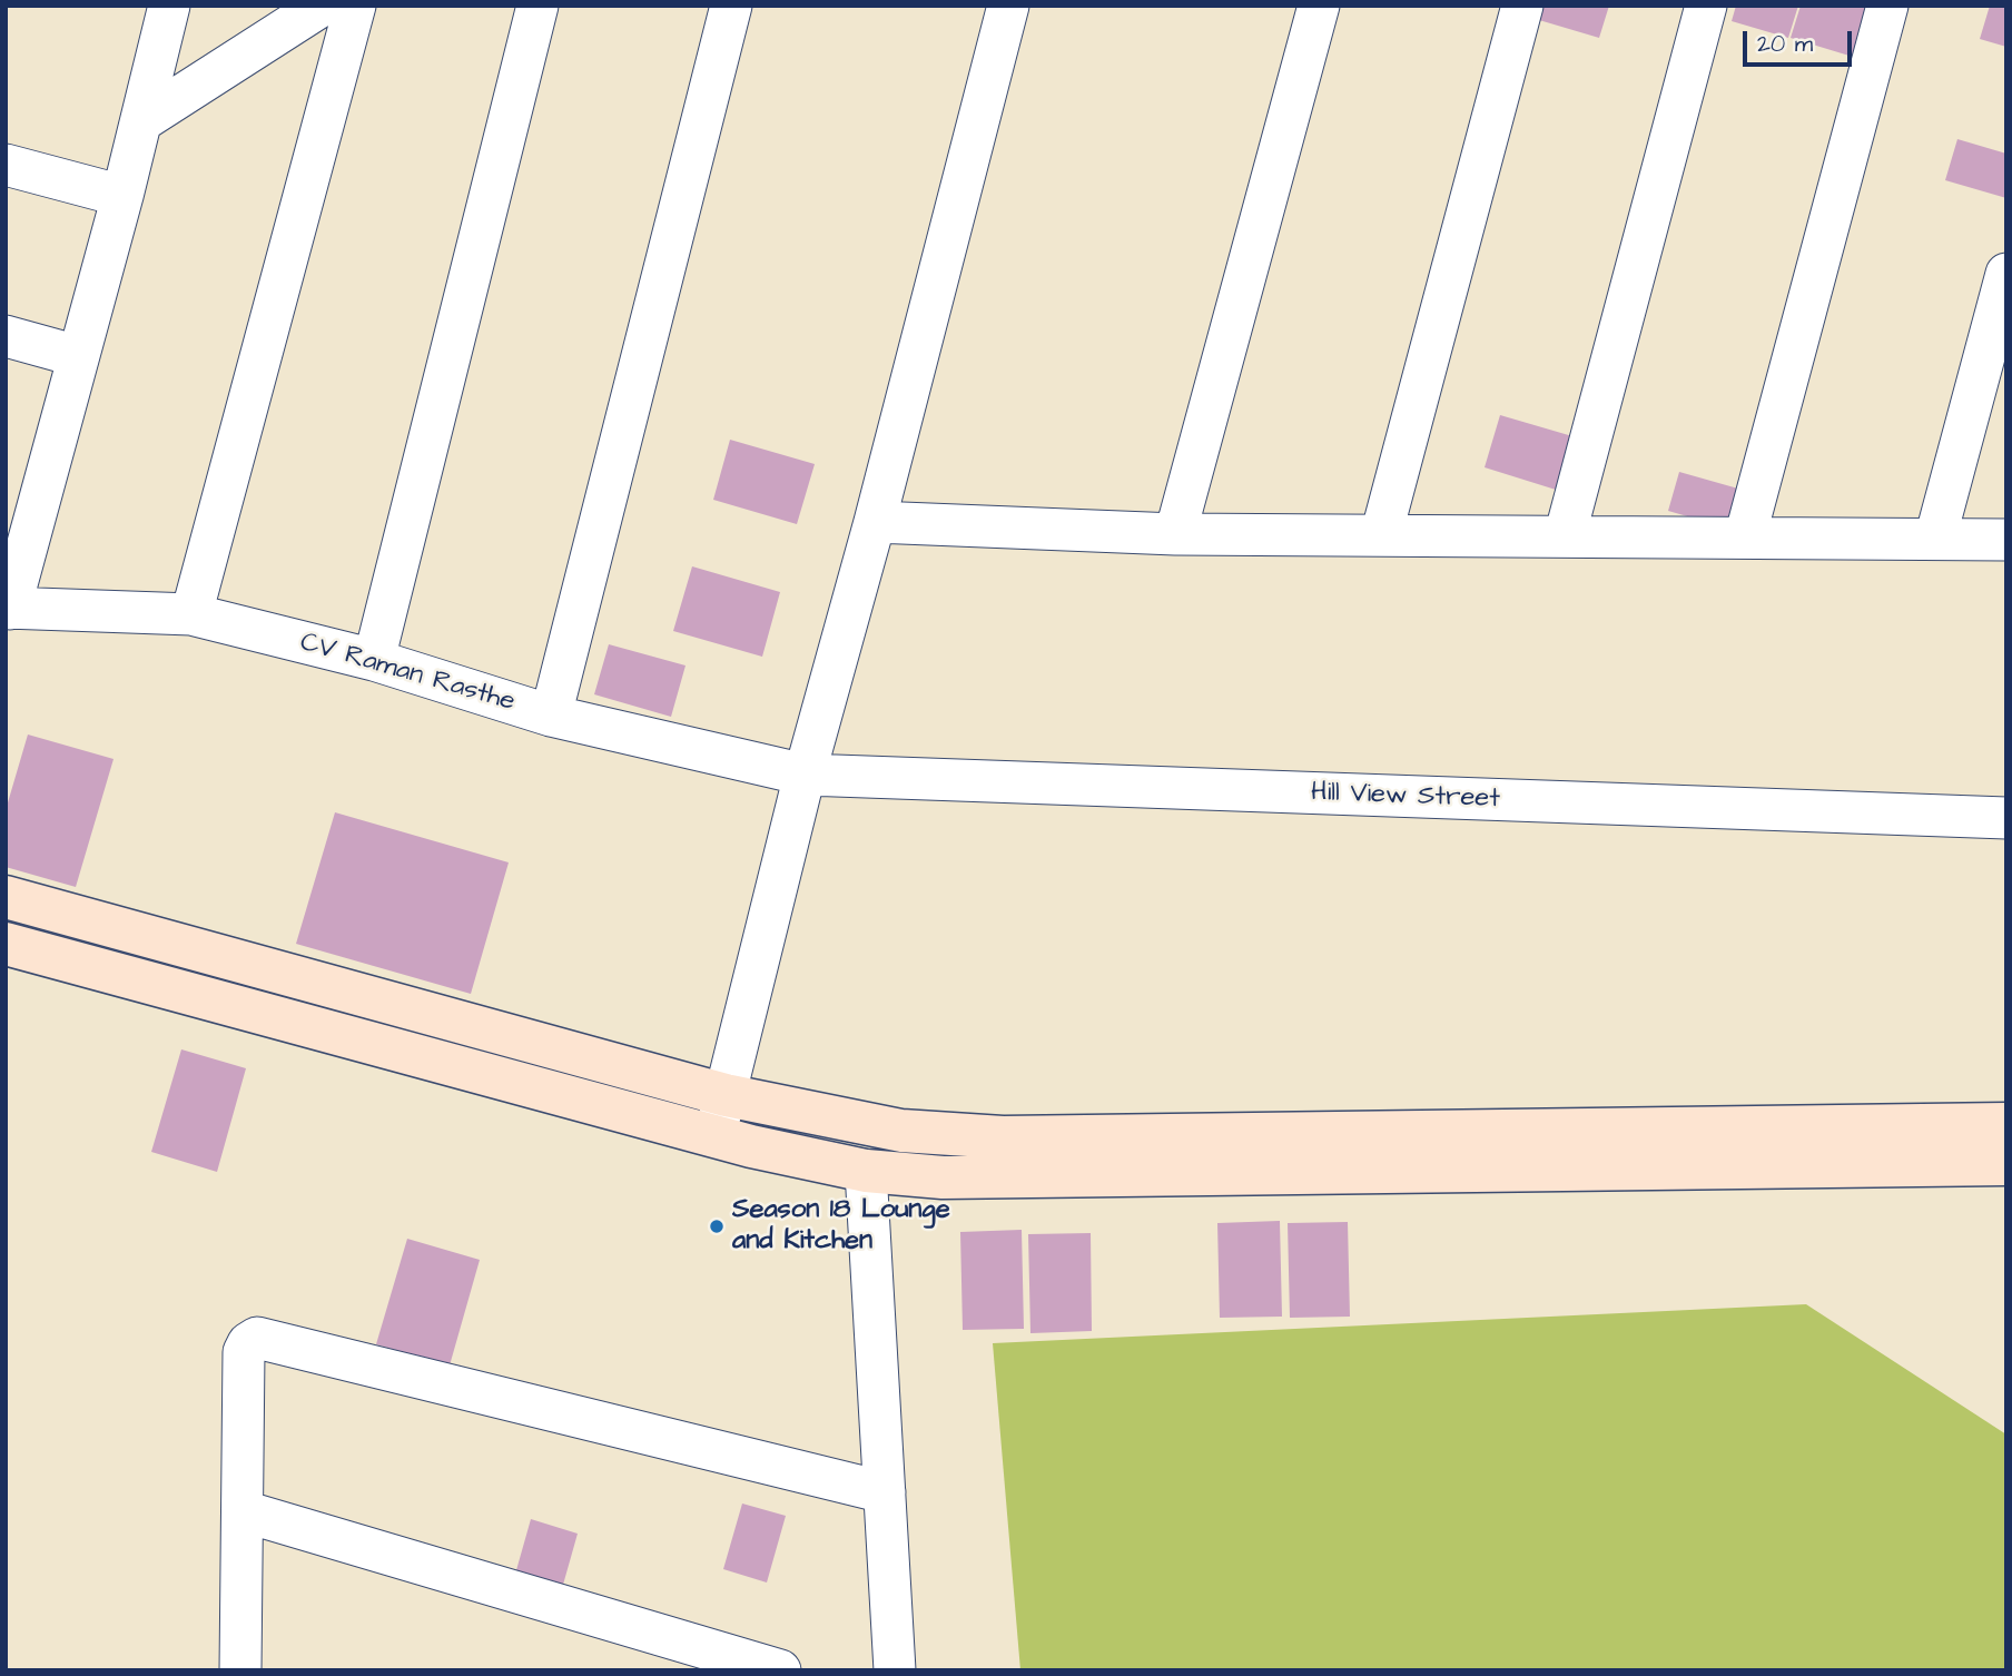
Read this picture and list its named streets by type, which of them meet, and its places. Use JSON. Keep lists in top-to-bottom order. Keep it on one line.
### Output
{"streets":{"street":["CV Raman Rasthe","Hill View Street"]},"crossings":[["CV Raman Rasthe","Hill View Street"]],"places":["Season 18 Lounge and Kitchen"],"scale_bar":"20 m"}
